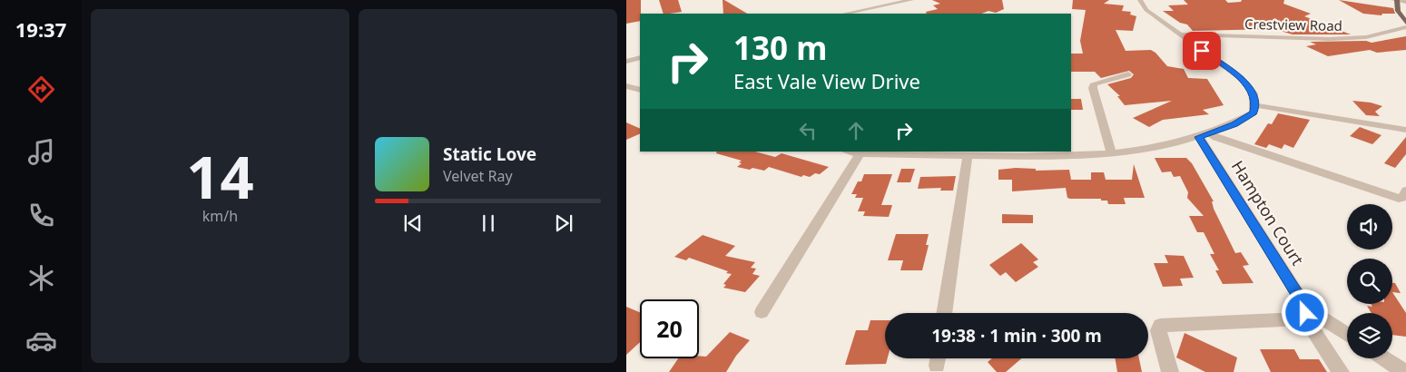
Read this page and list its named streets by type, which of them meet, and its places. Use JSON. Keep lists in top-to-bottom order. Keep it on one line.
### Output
{"streets":{"street":["Crestview Road","Hampton Court"]},"page":{"tabs":"19:37","tile":["14","km/h"],"turn":["130 m","East Vale View Drive"],"song":["Static Love","Velvet Ray"],"limit":"20","trip":"19:38 · 1 min · 300 m"}}
